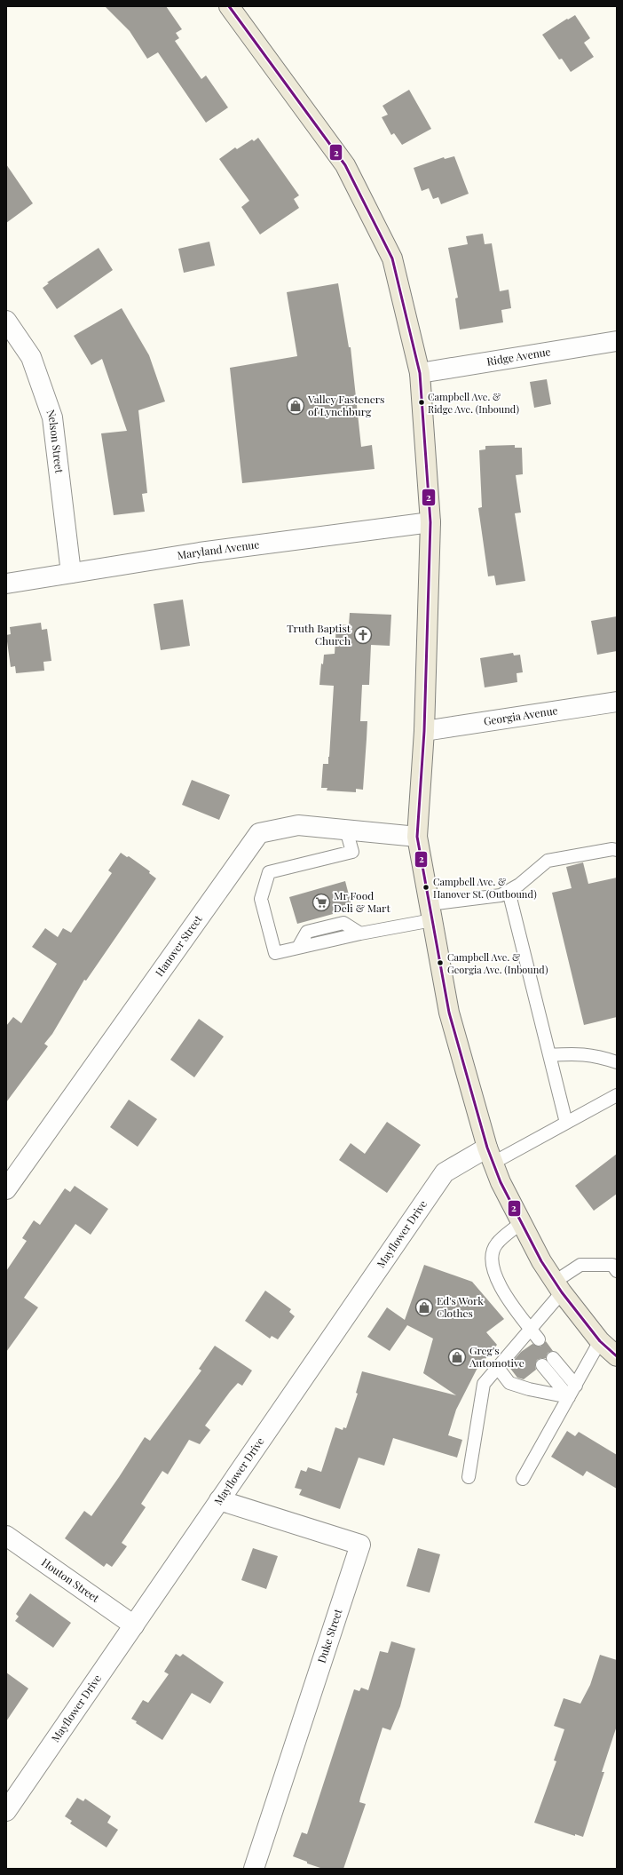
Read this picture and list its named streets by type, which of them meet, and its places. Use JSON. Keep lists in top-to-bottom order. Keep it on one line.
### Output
{"streets":{"street":["Ridge Avenue","Nelson Street","Maryland Avenue","Georgia Avenue","Hanover Street","Mayflower Drive","Houton Street","Duke Street"]},"crossings":[["Nelson Street","Maryland Avenue"],["Mayflower Drive","Houton Street"],["Mayflower Drive","Duke Street"]],"places":{"other":["Campbell Ave. & Ridge Ave. (Inbound)","Campbell Ave. & Hanover St. (Outbound)","Campbell Ave. & Georgia Ave. (Inbound)"],"shop":["Valley Fasteners of Lynchburg","Ed's Work Clothes","Greg's Automotive"],"church":["Truth Baptist Church"],"supermarket":["Mr Food Deli & Mart"]},"lines":["transit line 2"]}
